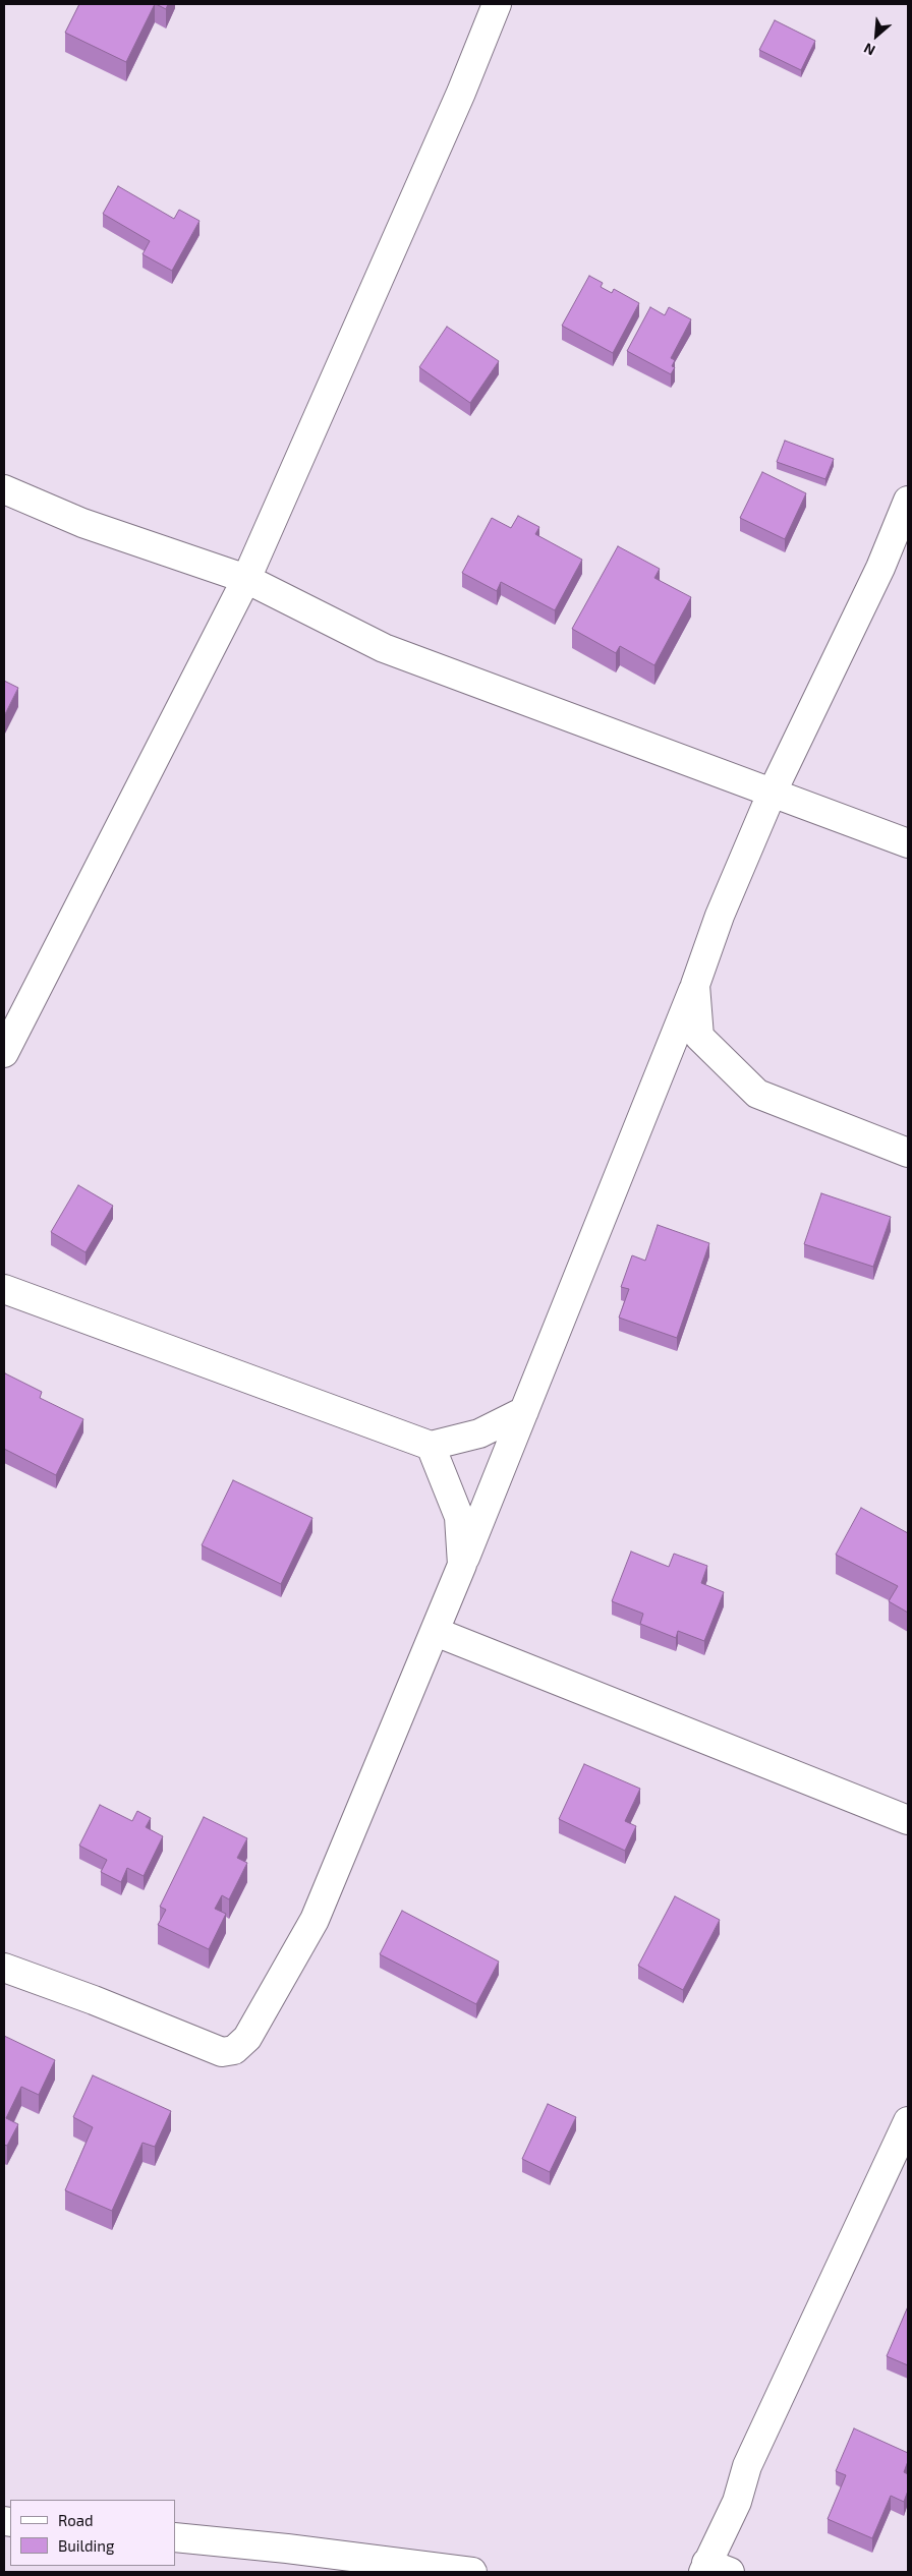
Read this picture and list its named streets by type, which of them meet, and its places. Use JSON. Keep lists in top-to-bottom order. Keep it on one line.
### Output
{"legend":["Road","Building"],"north":"bottom left"}
